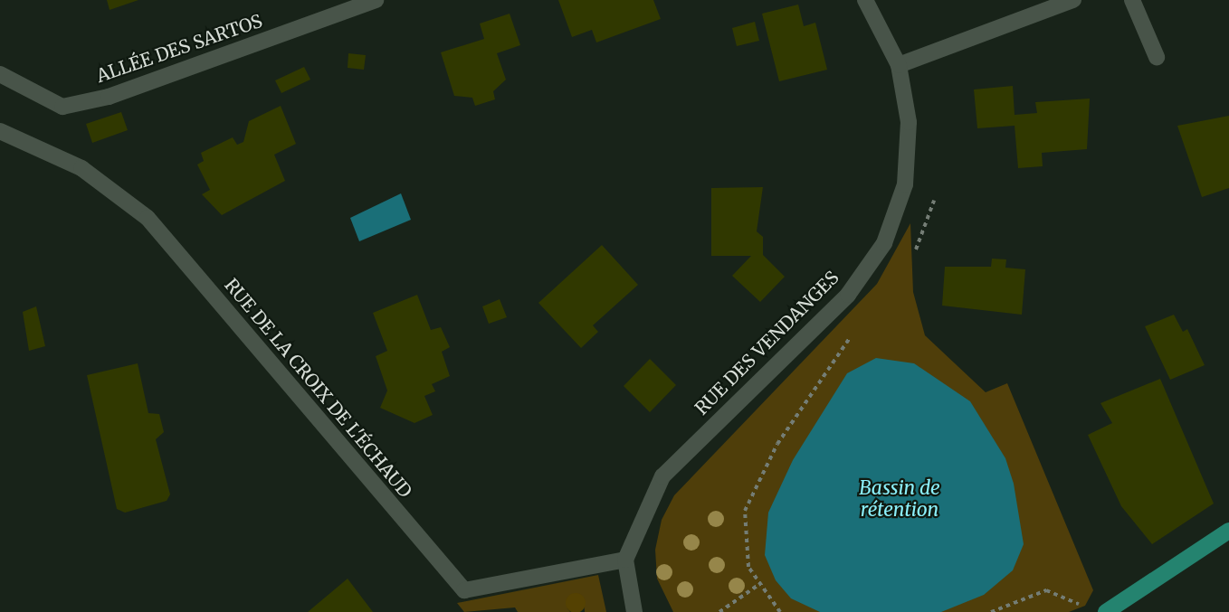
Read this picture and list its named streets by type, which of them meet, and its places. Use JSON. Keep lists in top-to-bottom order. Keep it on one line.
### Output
{"streets":{"street":["ALLÉE DES SARTOS","RUE DES VENDANGES","RUE DE LA CROIX DE L'ÉCHAUD"]},"crossings":[["RUE DES VENDANGES","RUE DE LA CROIX DE L'ÉCHAUD"]],"water":["Bassin de rétention"]}
